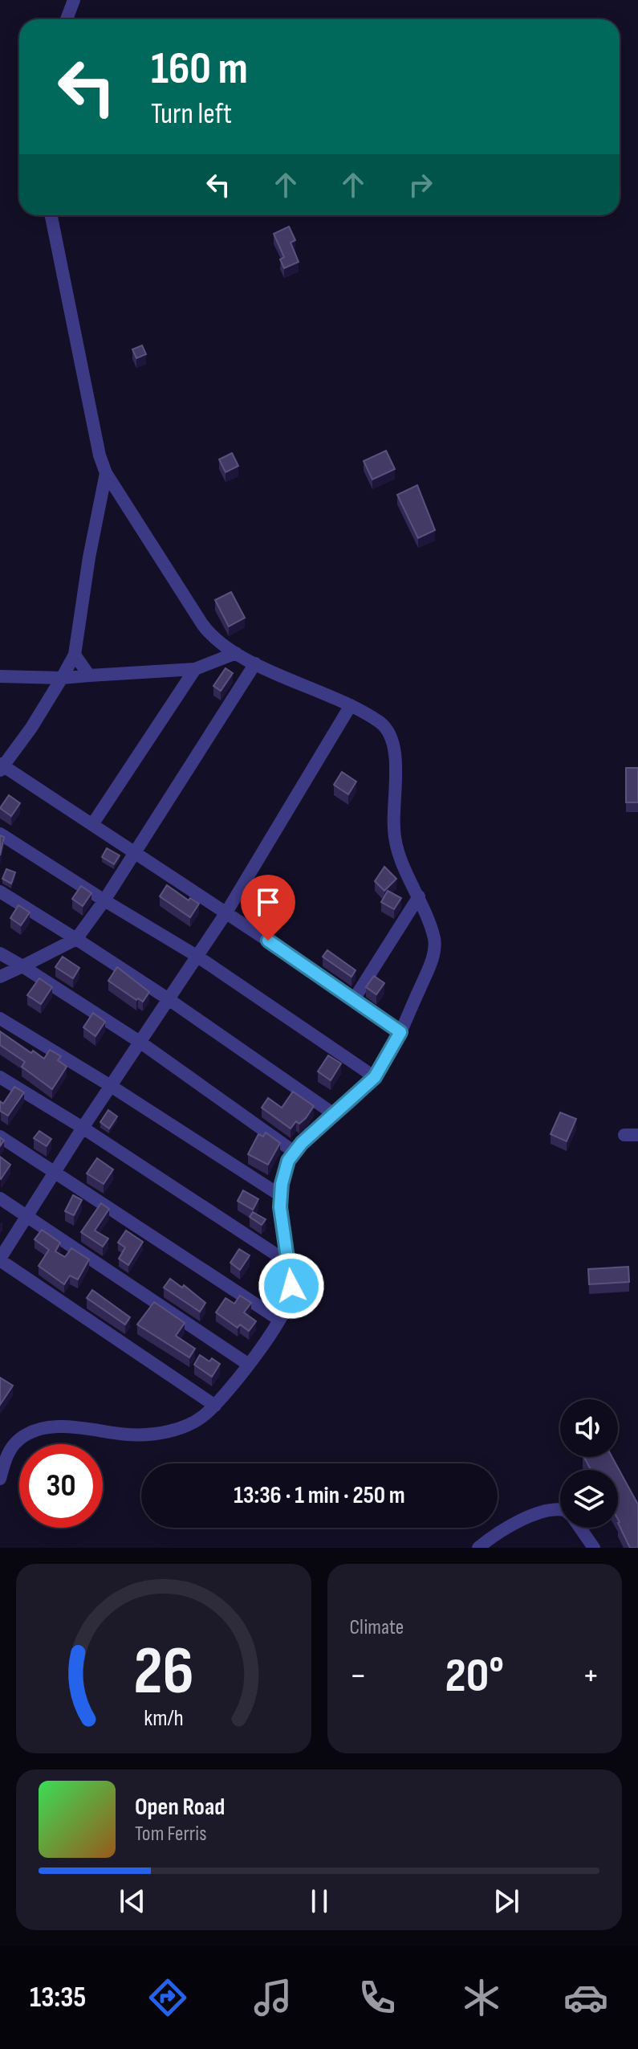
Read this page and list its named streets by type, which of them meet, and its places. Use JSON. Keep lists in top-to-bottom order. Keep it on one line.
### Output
{"page":{"turn":["160 m","Turn left"],"limit":"30","trip":"13:36 · 1 min · 250 m","tile":"Climate","heat":["−","20°","+"],"song":["Open Road","Tom Ferris"],"tabs":"13:35","gauge":["26","km/h"]}}
